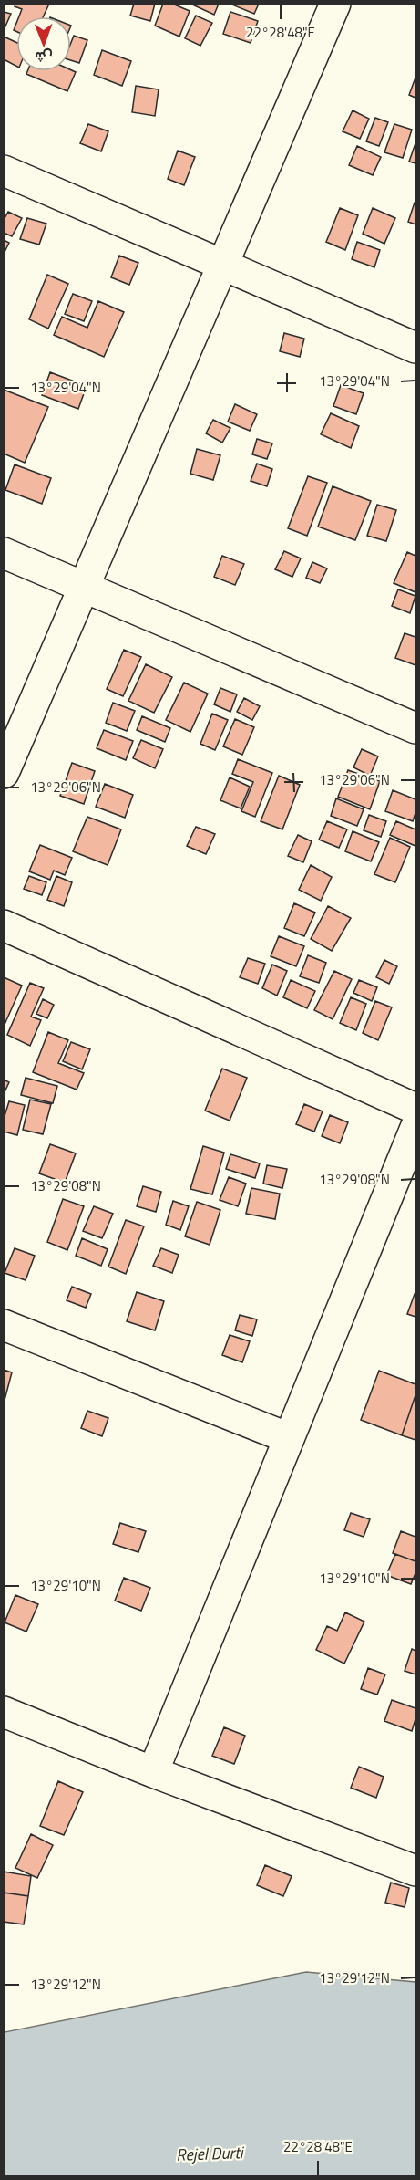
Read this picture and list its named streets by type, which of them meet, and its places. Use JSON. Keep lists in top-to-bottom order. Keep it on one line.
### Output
{"water":["Rejel Durti"],"north":"bottom","coordinates":["22°28'48\"E","13°29'04\"N","13°29'06\"N","13°29'08\"N","13°29'10\"N","13°29'12\"N"]}
